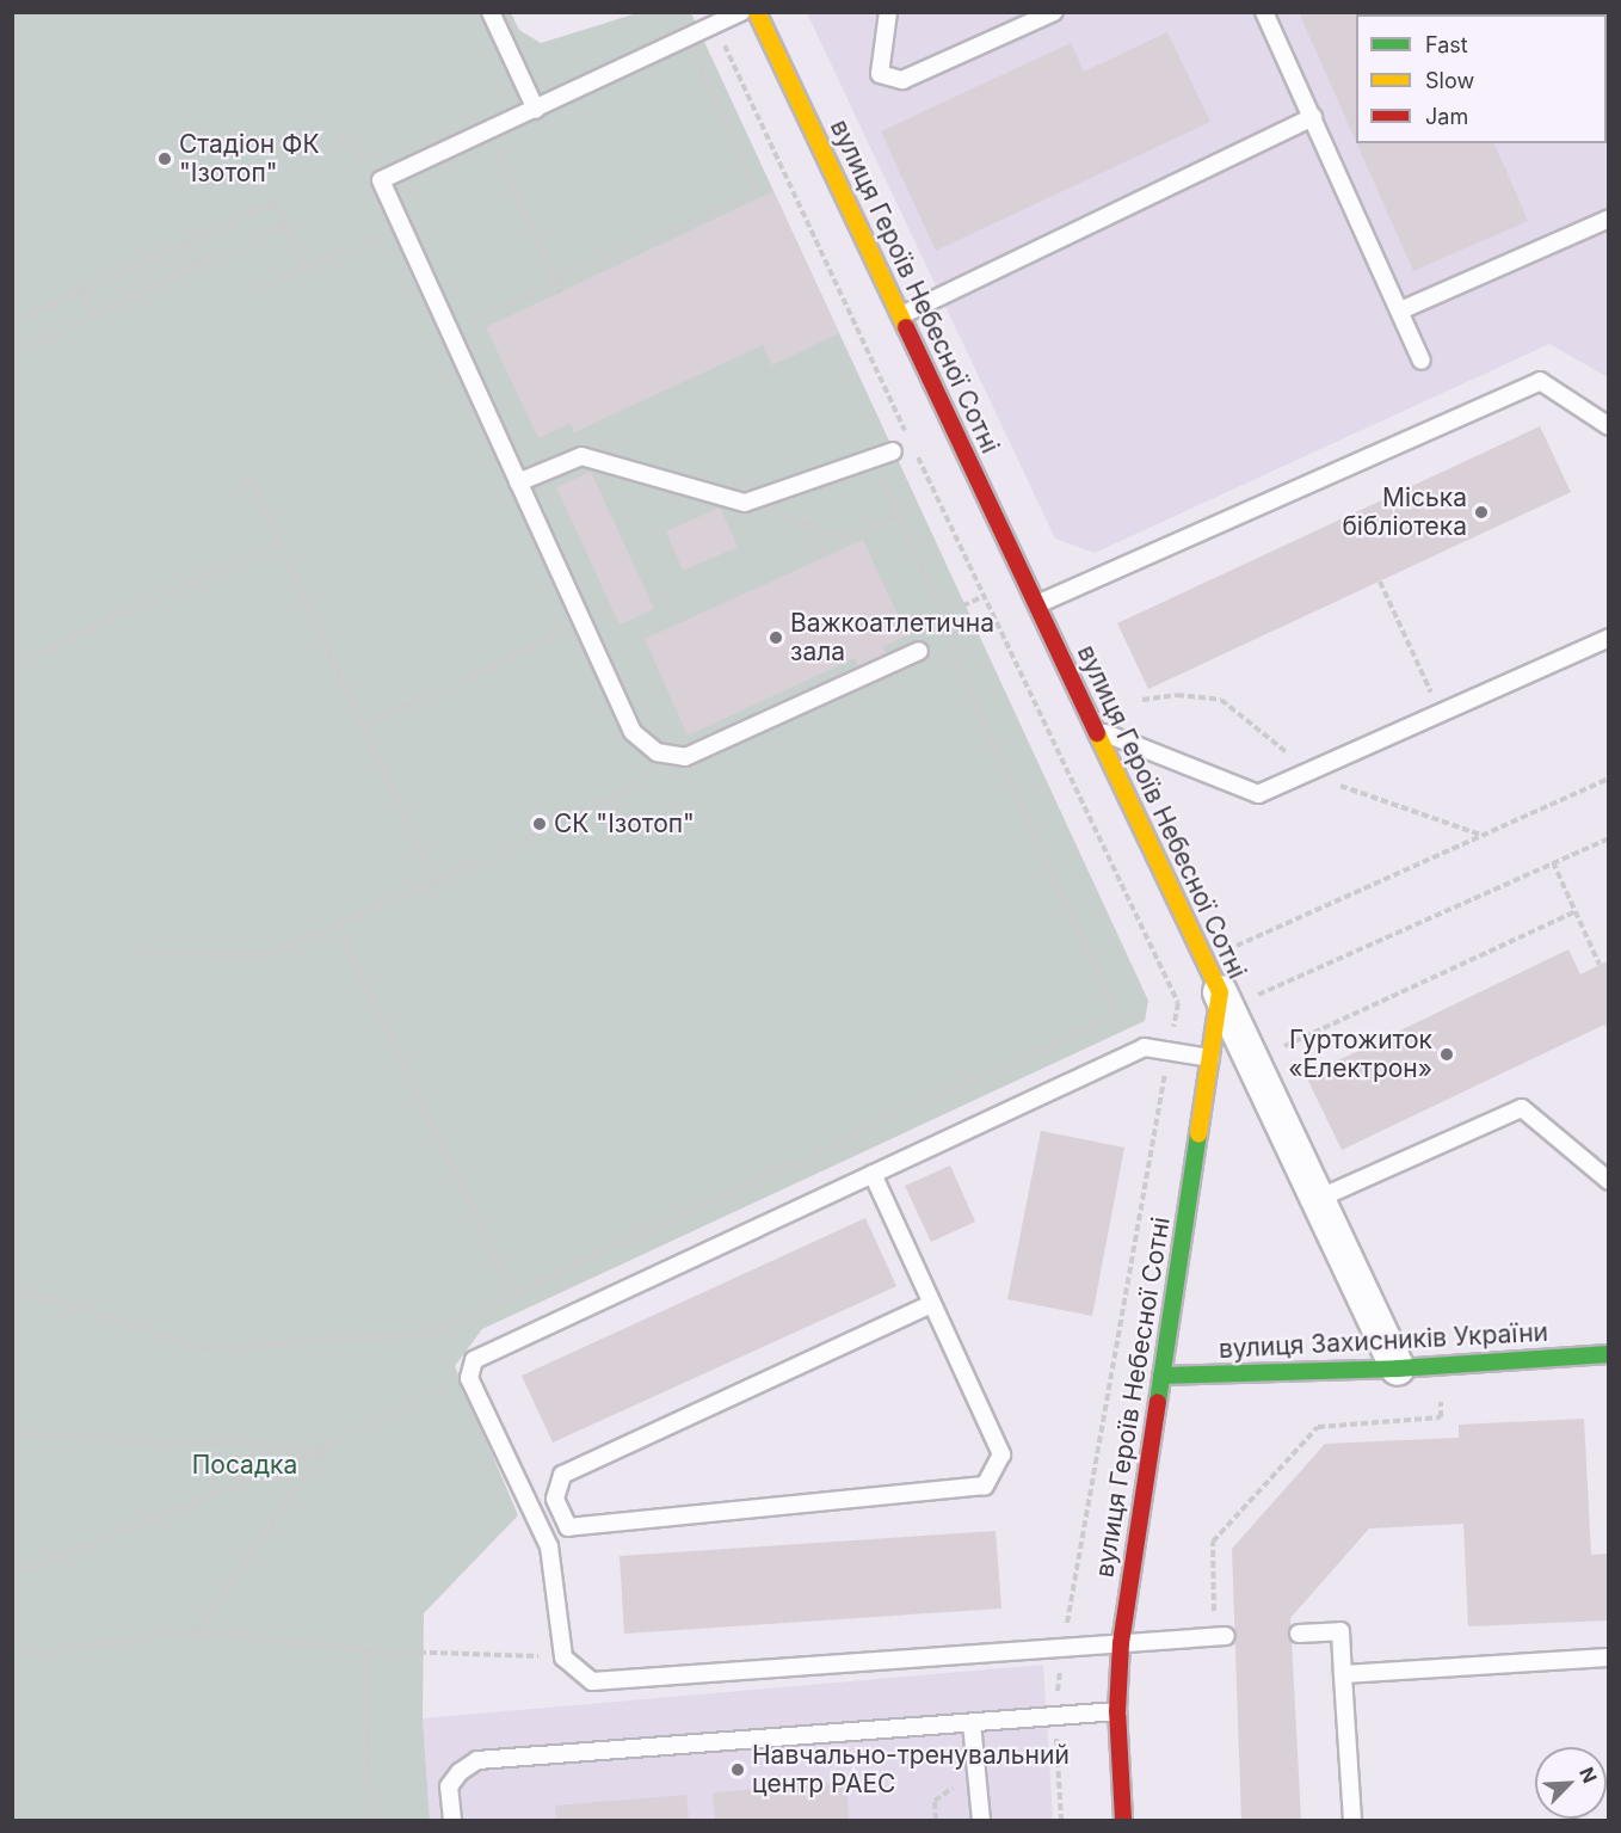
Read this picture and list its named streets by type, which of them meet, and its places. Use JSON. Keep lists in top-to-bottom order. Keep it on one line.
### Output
{"streets":{"street":["вулиця Героїв Небесної Сотні","вулиця Захисників України"]},"crossings":[["вулиця Героїв Небесної Сотні","вулиця Захисників України"]],"parks":["Посадка"],"places":["Стадіон ФК \"Ізотоп\"","Міська бібліотека","Важкоатлетична зала","СК \"Ізотоп\"","Гуртожиток «Електрон»","Навчально-тренувальний центр РАЕС"],"legend":["Fast","Slow","Jam"],"north":"top right"}
